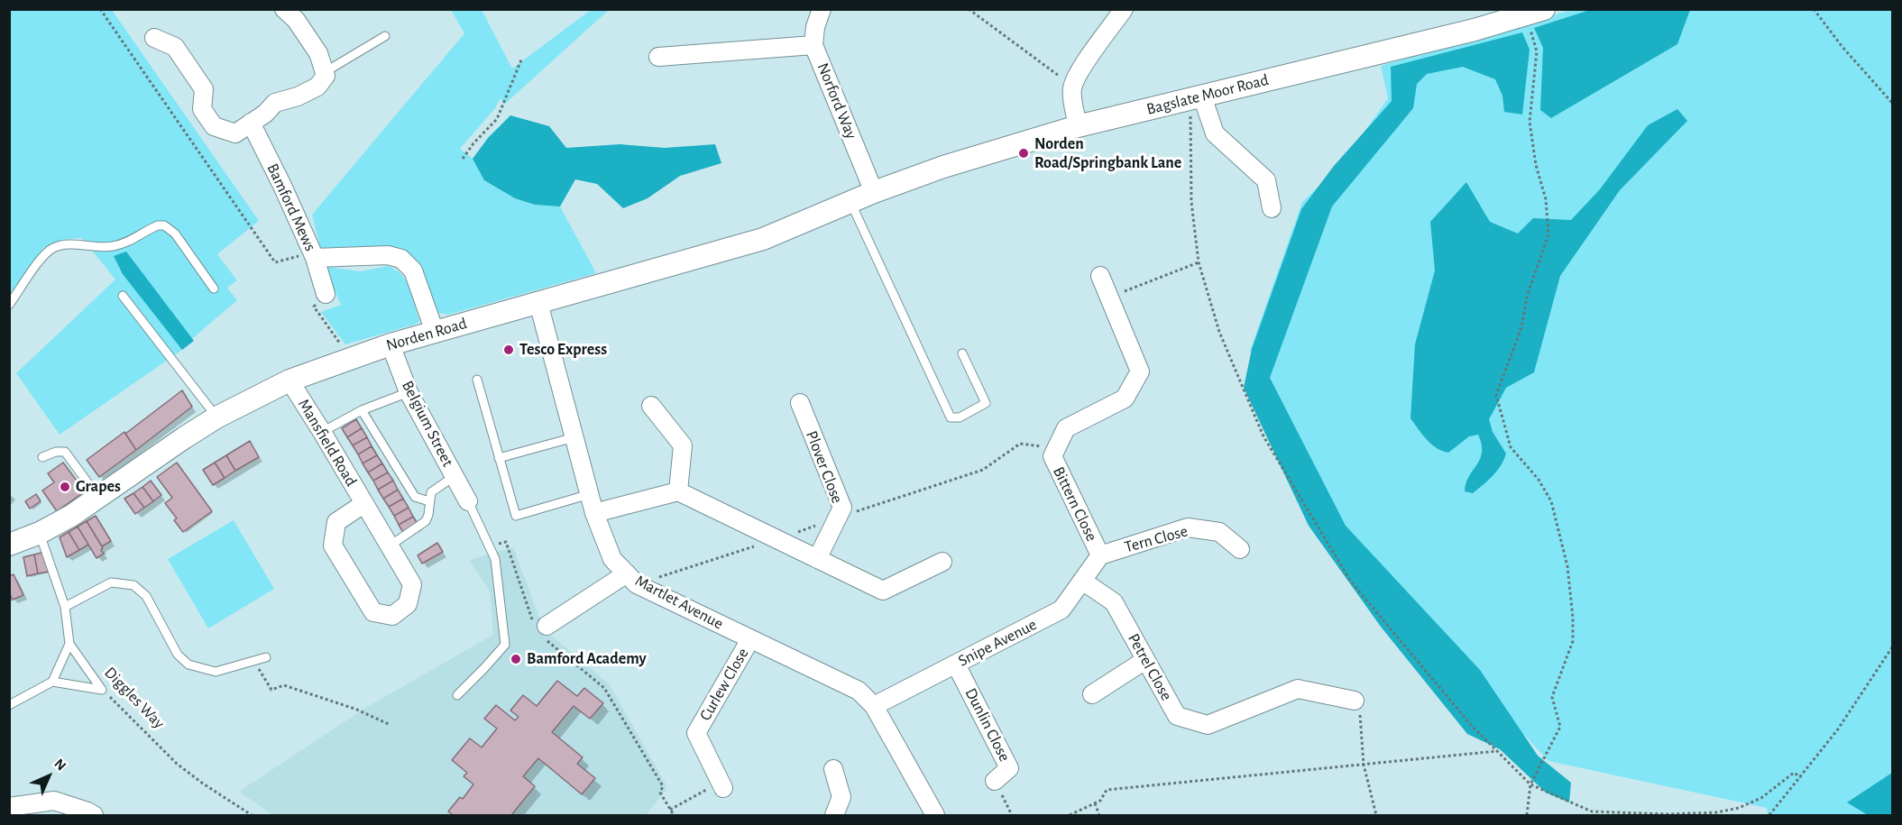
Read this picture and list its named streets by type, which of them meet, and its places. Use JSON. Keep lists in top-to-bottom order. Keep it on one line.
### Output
{"streets":{"street":["Bagslate Moor Road","Norford Way","Bamford Mews","Norden Road","Belgium Street","Mansfield Road","Plover Close","Bittern Close","Tern Close","Martlet Avenue","Snipe Avenue","Petrel Close","Curlew Close","Dunlin Close"],"lane":["Diggles Way"]},"crossings":[["Bagslate Moor Road","Norford Way"],["Bagslate Moor Road","Norden Road"],["Norford Way","Norden Road"],["Bamford Mews","Norden Road"],["Norden Road","Belgium Street"],["Norden Road","Mansfield Road"],["Norden Road","Martlet Avenue"],["Norden Road","Diggles Way"],["Bittern Close","Tern Close"],["Bittern Close","Snipe Avenue"],["Tern Close","Snipe Avenue"],["Martlet Avenue","Snipe Avenue"],["Martlet Avenue","Curlew Close"],["Snipe Avenue","Petrel Close"],["Snipe Avenue","Dunlin Close"]],"places":["Norden Road/Springbank Lane","Tesco Express","Grapes","Bamford Academy"],"north":"top right"}
